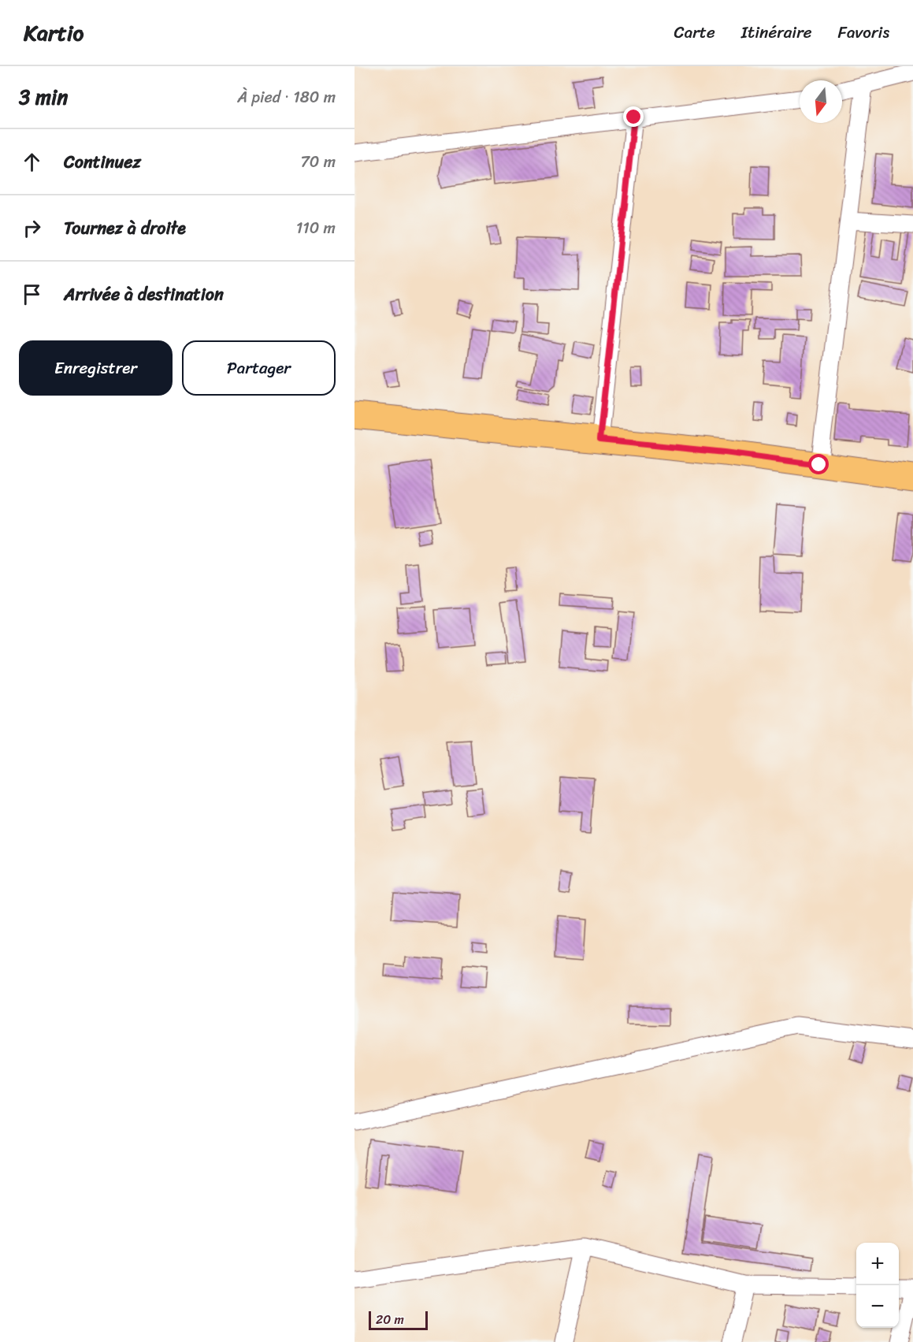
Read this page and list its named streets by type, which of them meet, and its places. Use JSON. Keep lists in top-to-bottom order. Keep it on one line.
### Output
{"scale_bar":"20 m","north":"bottom","page":{"header":"Kartio","nav":["Carte","Itinéraire","Favoris"],"heading":["3 min","À pied · 180 m"],"list":[["Continuez","70 m"],["Tournez à droite","110 m"],"Arrivée à destination"],"buttons":["Enregistrer","Partager"],"map_buttons":["+","−"],"scale":"20 m"}}
